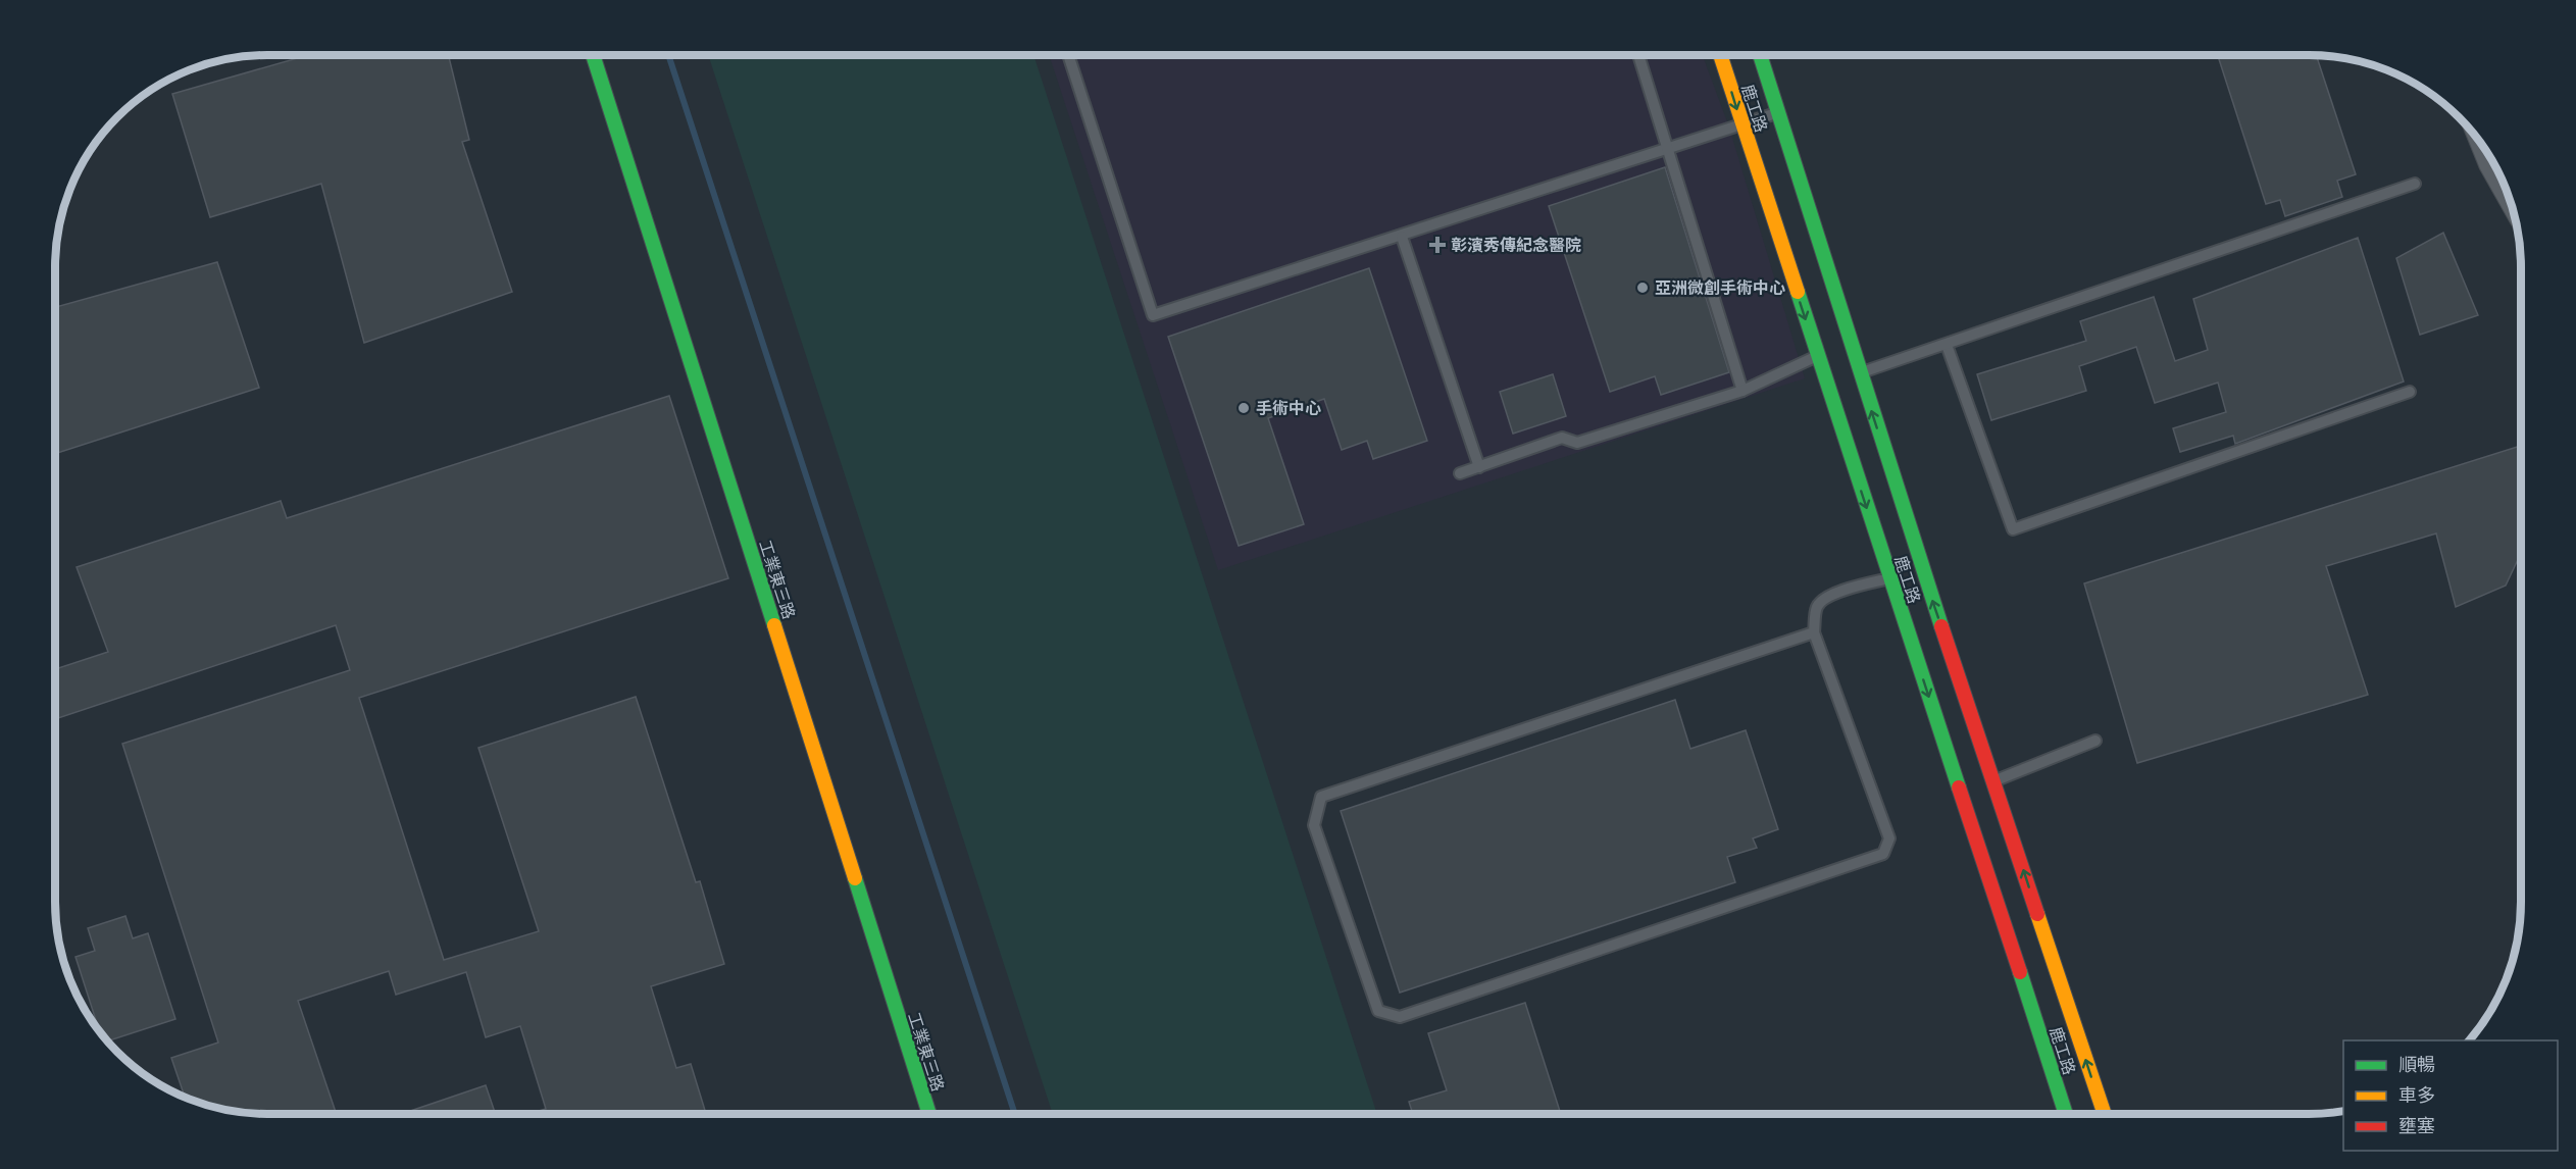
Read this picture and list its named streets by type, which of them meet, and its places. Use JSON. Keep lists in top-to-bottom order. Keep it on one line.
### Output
{"streets":{"street":["鹿工路","工業東三路"]},"places":{"health":["彰濱秀傳紀念醫院"],"other":["亞洲微創手術中心","手術中心"]},"legend":["順暢","車多","壅塞"]}
